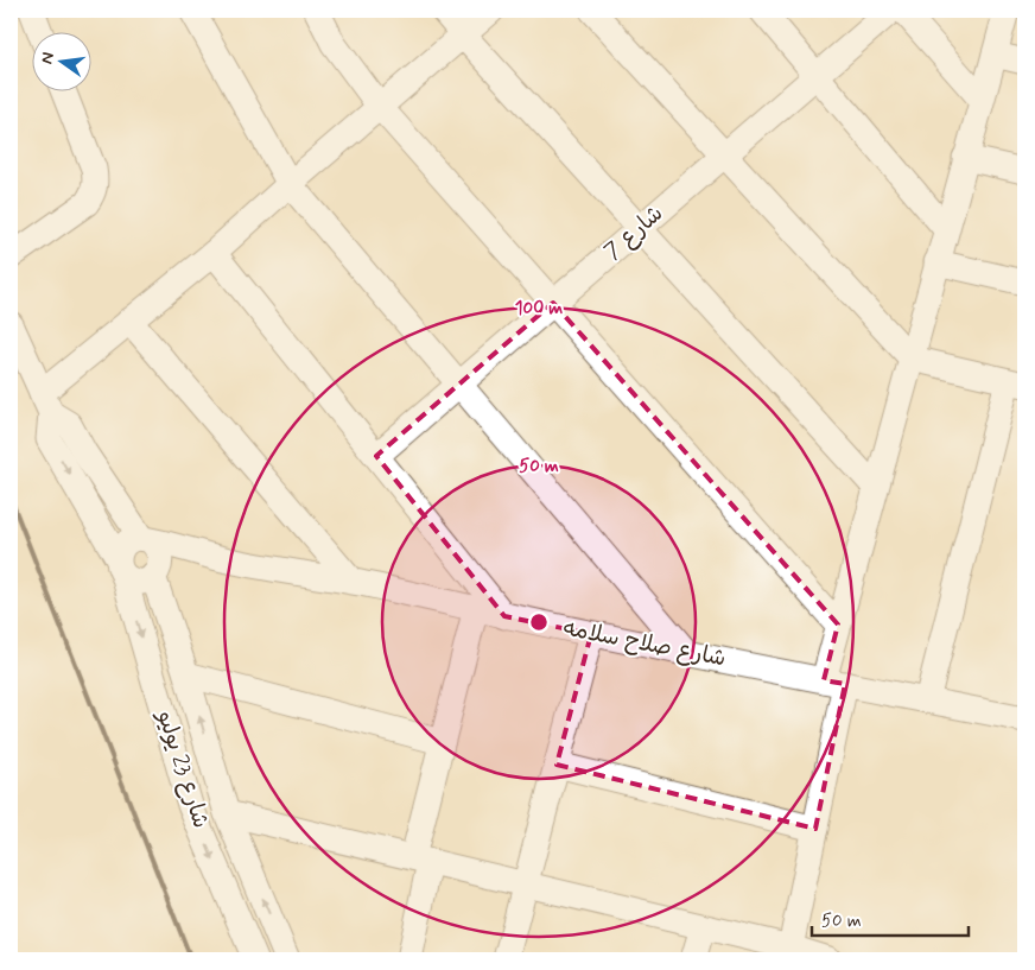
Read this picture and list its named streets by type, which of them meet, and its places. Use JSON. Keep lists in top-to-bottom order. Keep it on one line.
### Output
{"streets":{"street":["شارع 7","شارع صلاح سلامه","شارع 23 يوليو"]},"crossings":[["شارع صلاح سلامه","شارع 23 يوليو"]],"scale_bar":"50 m","north":"left","rings":["100 m","50 m"]}
